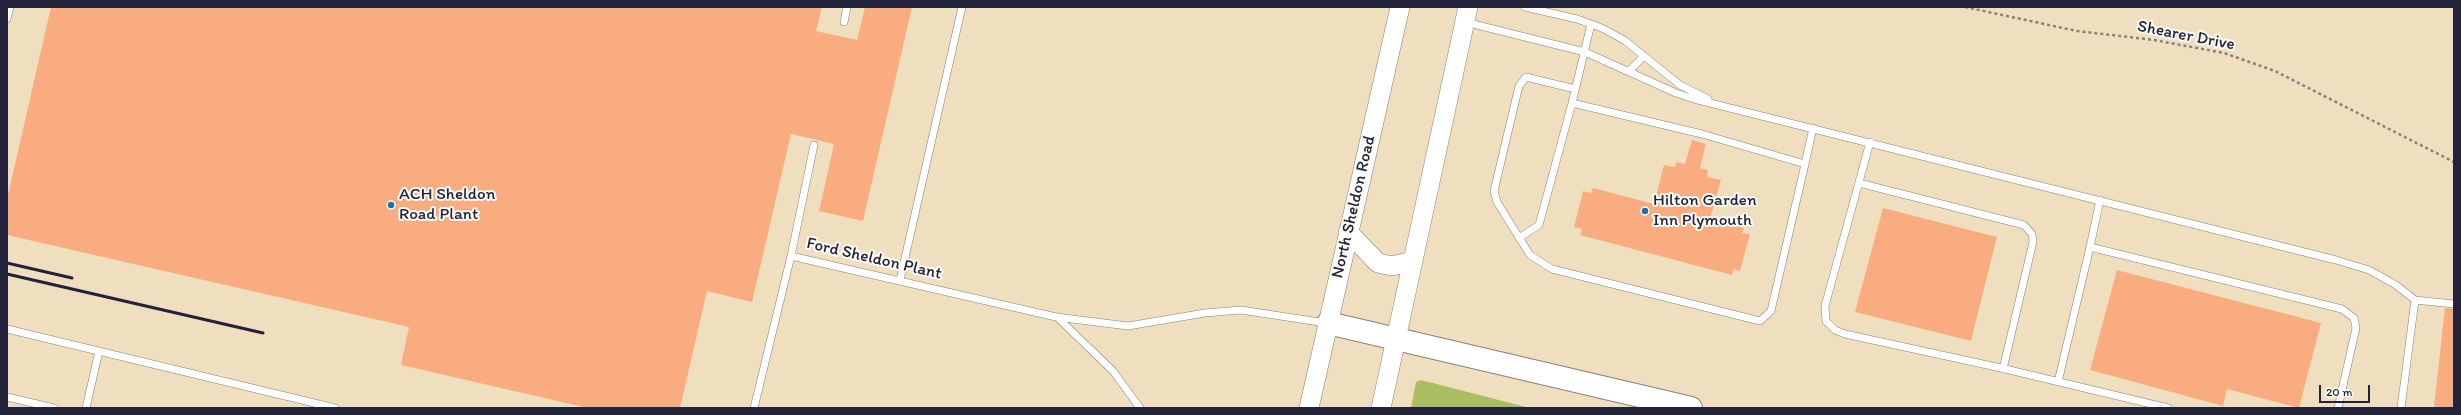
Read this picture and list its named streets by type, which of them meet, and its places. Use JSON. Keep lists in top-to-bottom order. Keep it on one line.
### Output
{"streets":{"main road":["North Sheldon Road"],"lane":["Ford Sheldon Plant"],"path":["Shearer Drive"]},"crossings":[["North Sheldon Road","Ford Sheldon Plant"]],"places":["ACH Sheldon Road Plant","Hilton Garden Inn Plymouth"],"scale_bar":"20 m"}
